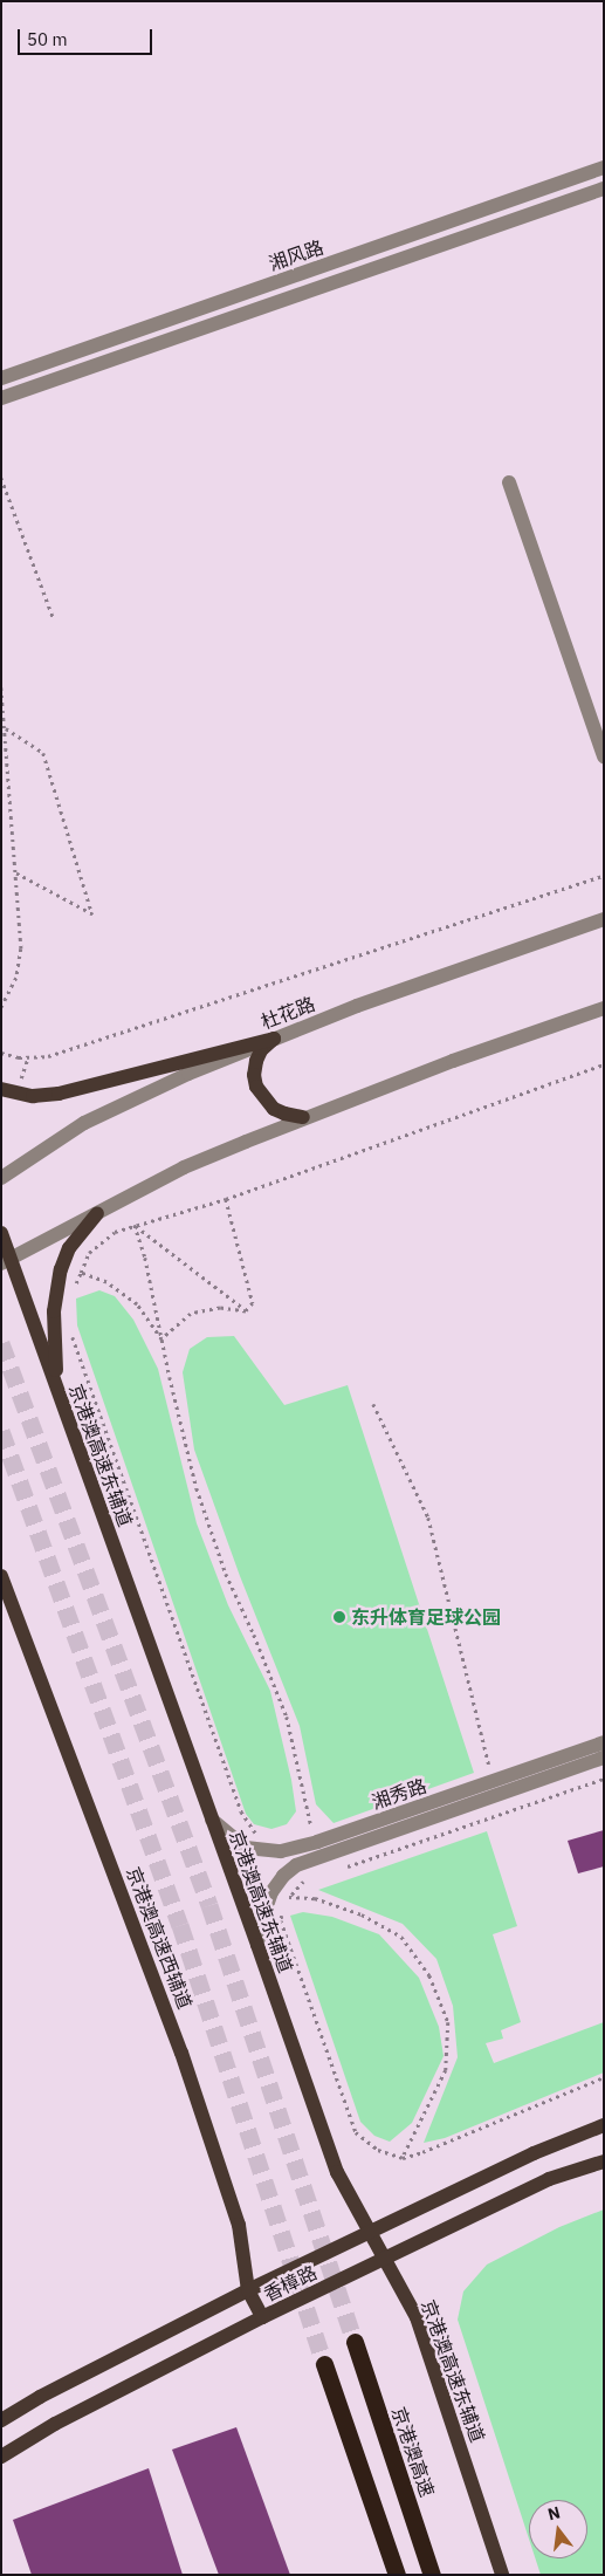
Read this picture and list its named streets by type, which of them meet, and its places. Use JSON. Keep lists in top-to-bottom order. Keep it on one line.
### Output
{"streets":{"highway":["京港澳高速"],"main road":["京港澳高速东辅道","京港澳高速西辅道","香樟路"],"street":["湘风路","杜花路","湘秀路"]},"crossings":[["京港澳高速东辅道","湘秀路"],["京港澳高速东辅道","香樟路"],["京港澳高速西辅道","香樟路"]],"places":["东升体育足球公园"],"scale_bar":"50 m","north":"top"}
